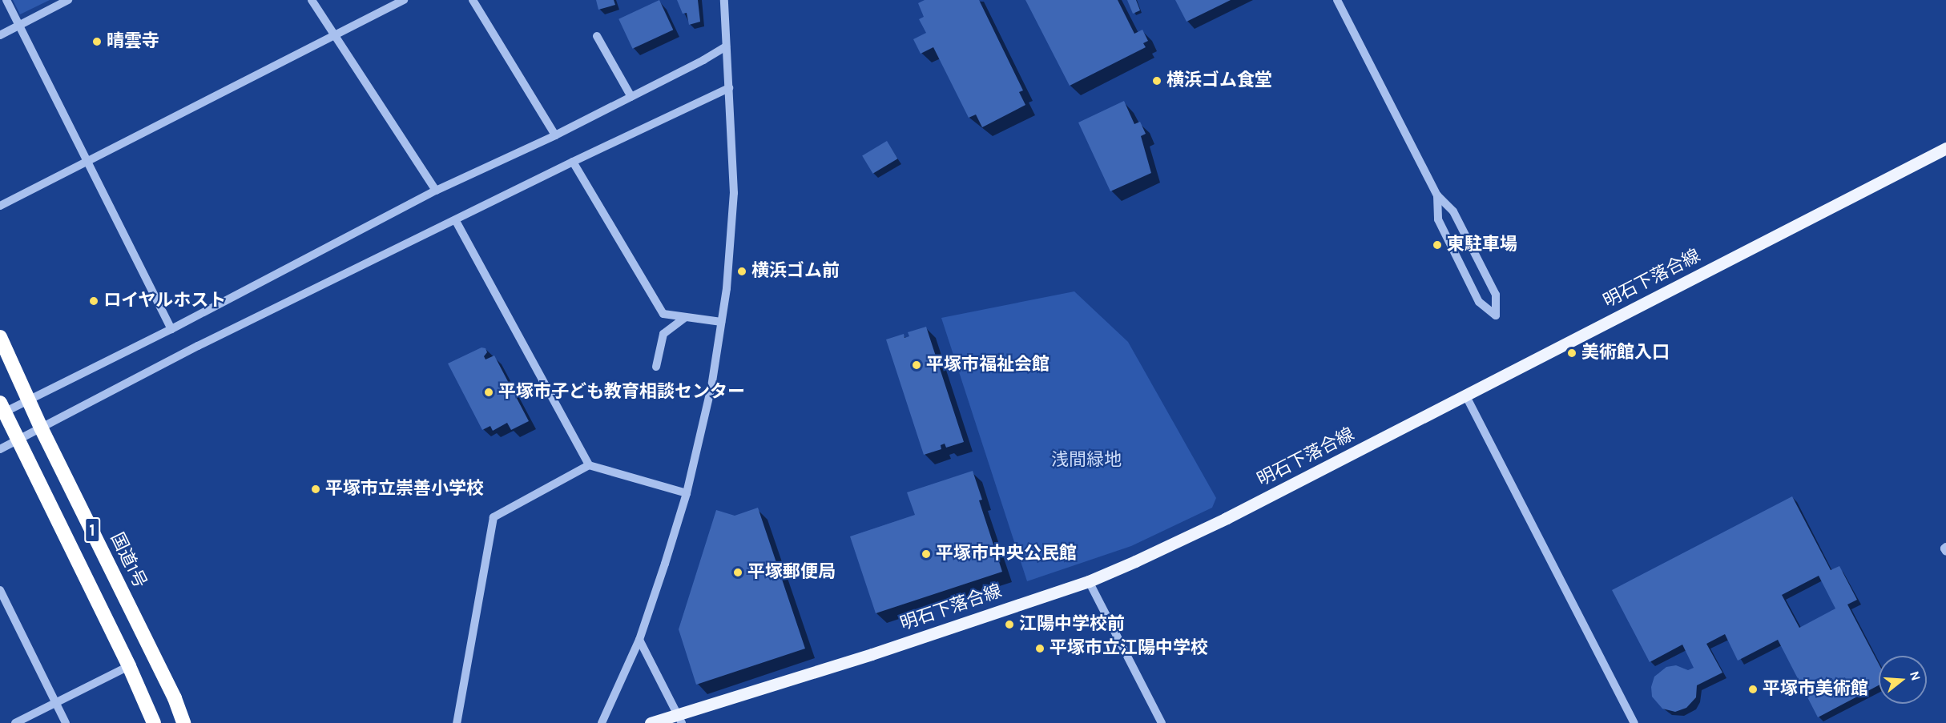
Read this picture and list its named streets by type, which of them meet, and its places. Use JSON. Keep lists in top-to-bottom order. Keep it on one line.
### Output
{"streets":{"highway":["1","国道1号"],"main road":["明石下落合線"]},"parks":["浅間緑地"],"places":["晴雲寺","横浜ゴム食堂","東駐車場","横浜ゴム前","ロイヤルホスト","美術館入口","平塚市福祉会館","平塚市子ども教育相談センター","平塚市立崇善小学校","平塚市中央公民館","平塚郵便局","江陽中学校前","平塚市立江陽中学校","平塚市美術館"],"north":"right"}
